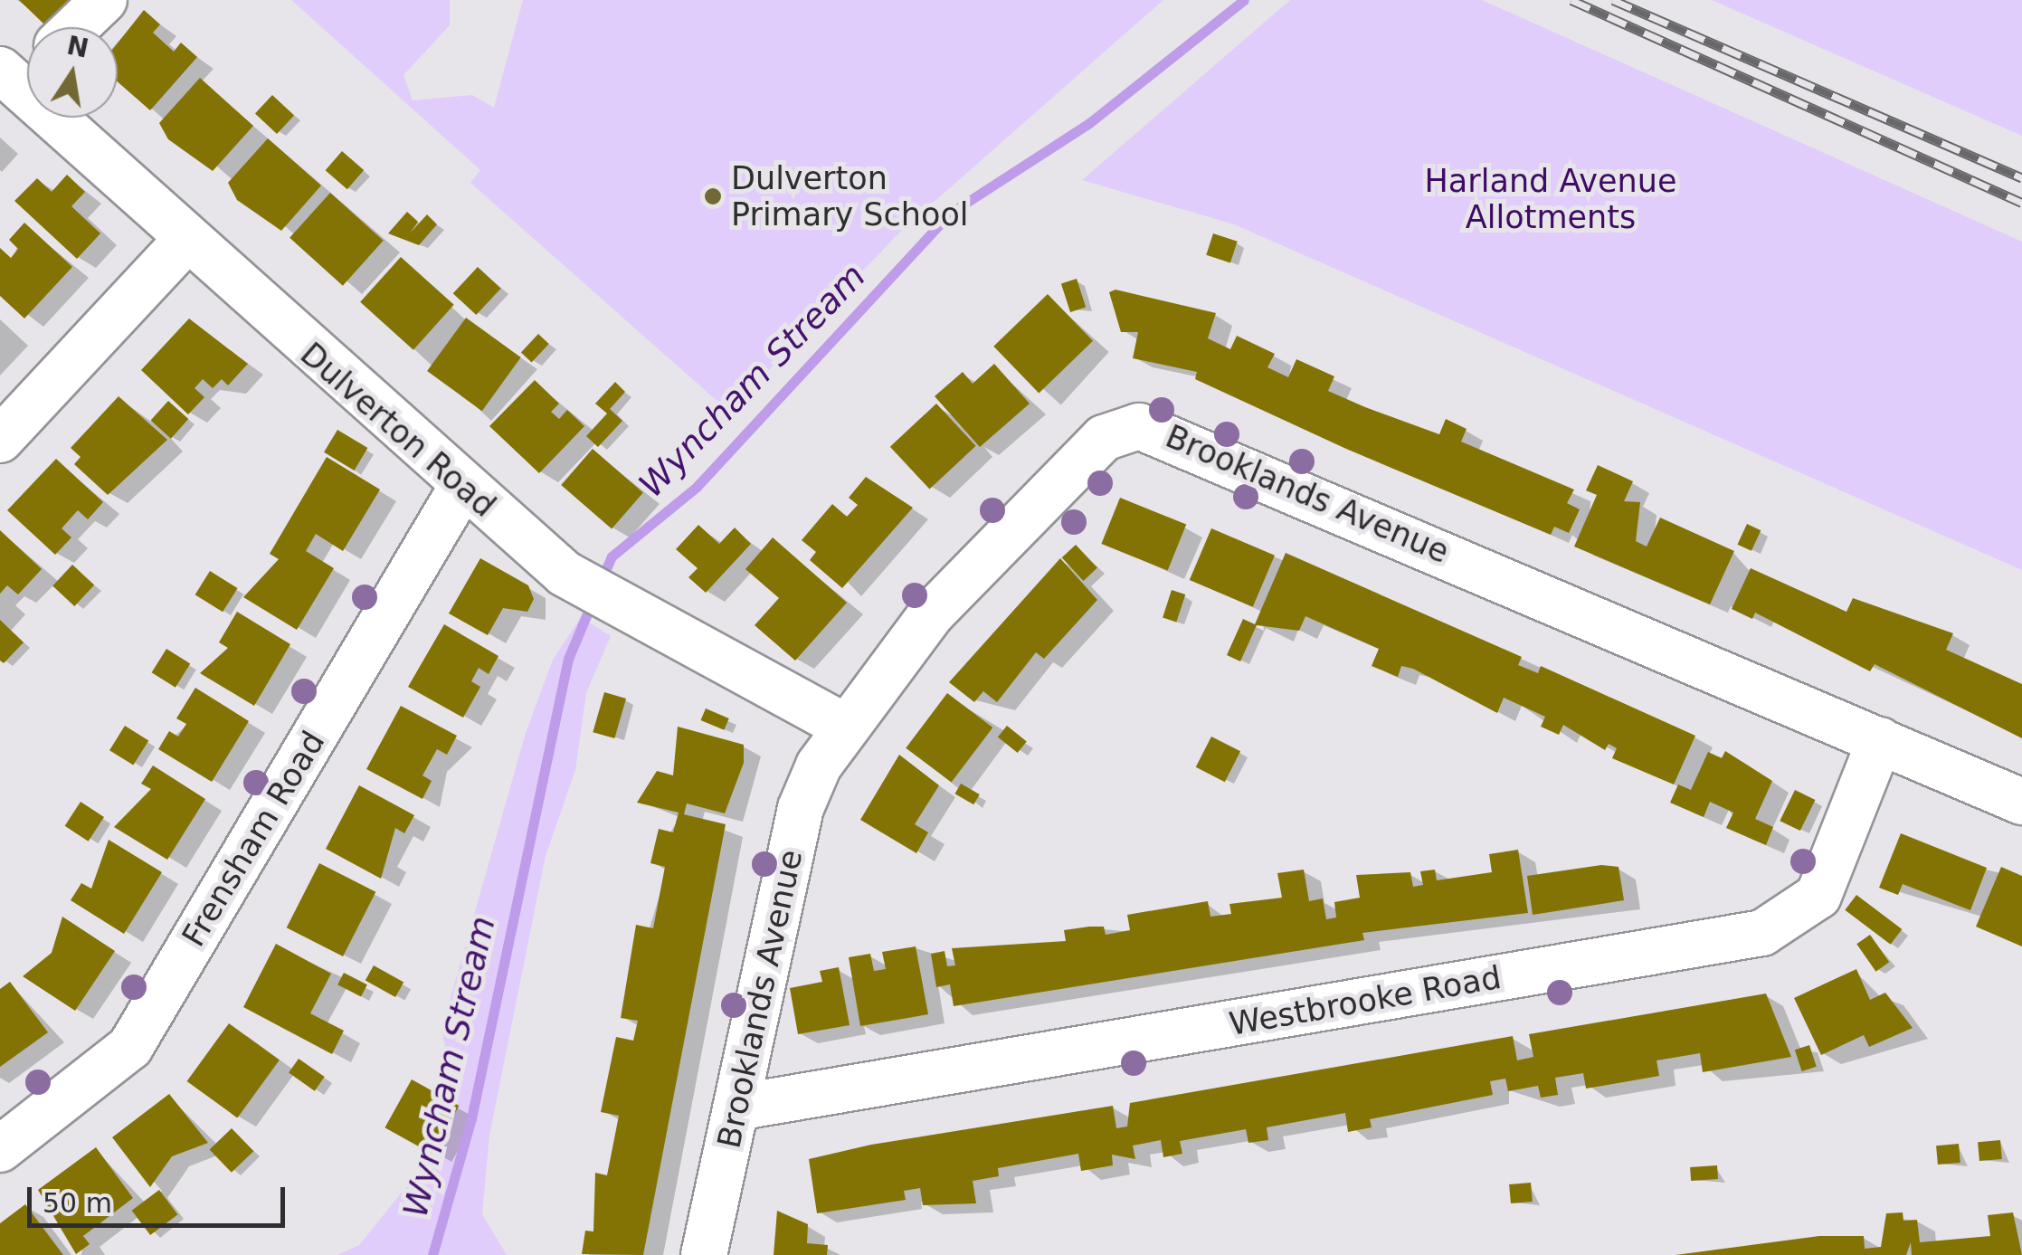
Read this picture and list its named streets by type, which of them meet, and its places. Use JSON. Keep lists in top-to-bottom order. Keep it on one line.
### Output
{"streets":{"street":["Dulverton Road","Brooklands Avenue","Frensham Road","Westbrooke Road"]},"crossings":[["Dulverton Road","Brooklands Avenue"],["Dulverton Road","Frensham Road"],["Brooklands Avenue","Westbrooke Road"]],"water":["Wyncham Stream"],"parks":["Harland Avenue Allotments"],"places":["Dulverton Primary School"],"scale_bar":"50 m","north":"top"}
